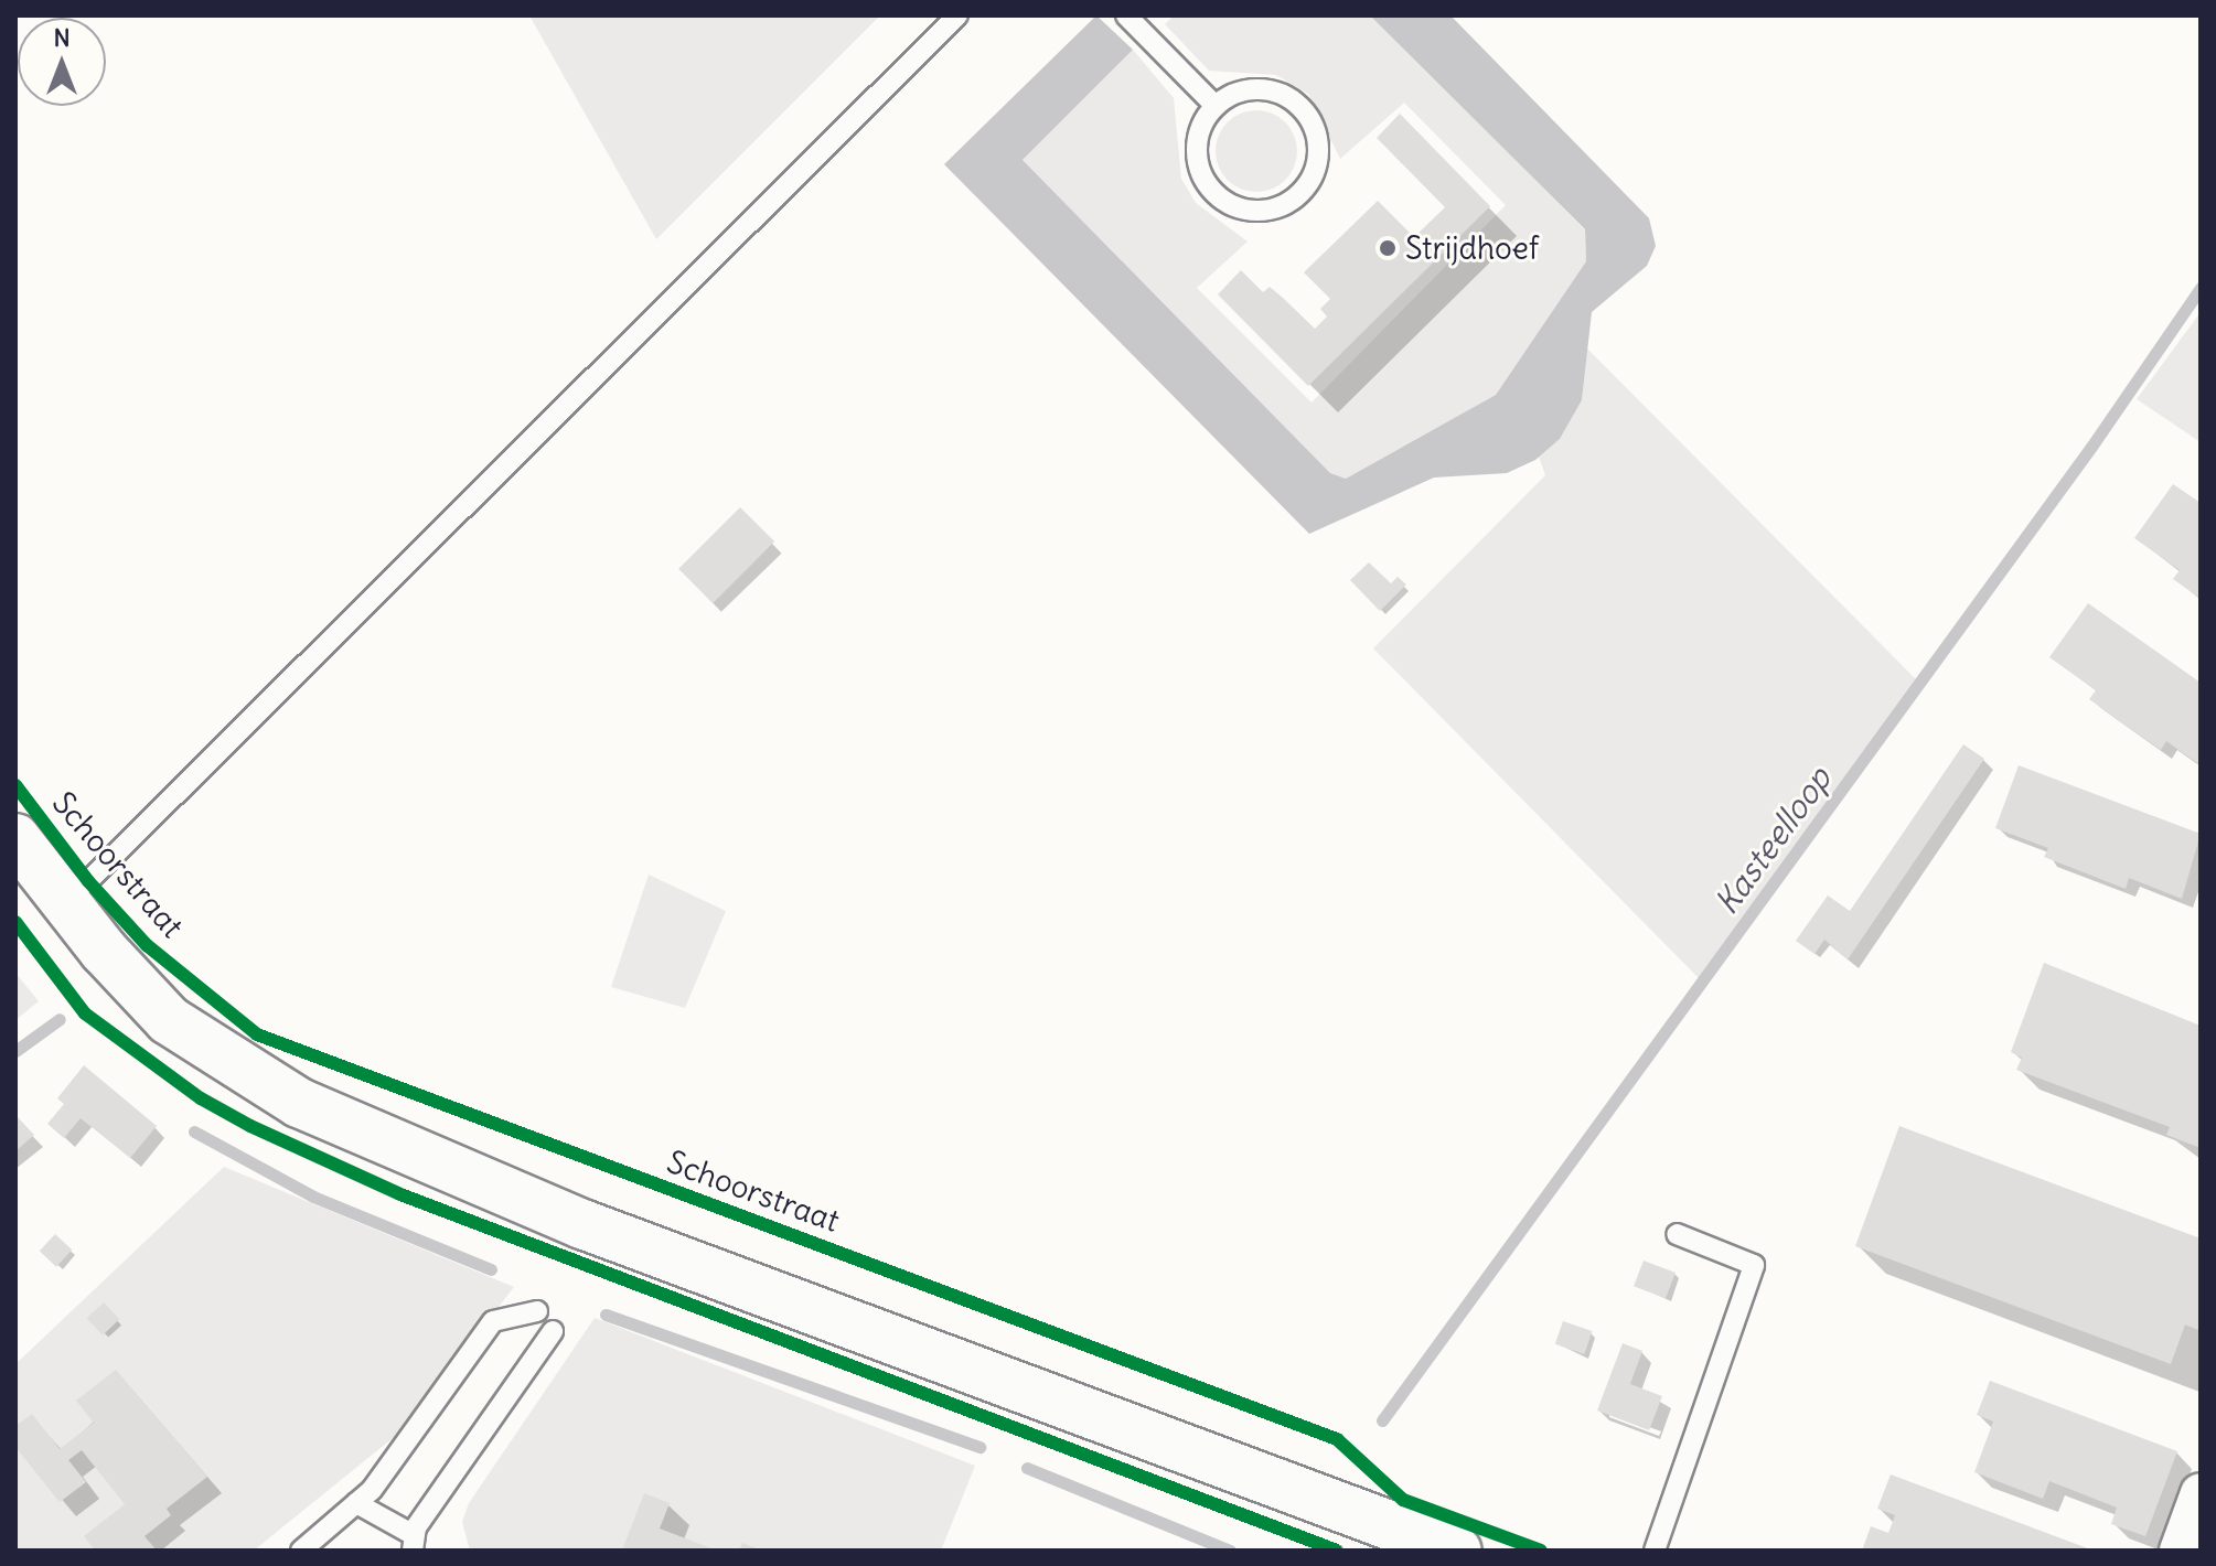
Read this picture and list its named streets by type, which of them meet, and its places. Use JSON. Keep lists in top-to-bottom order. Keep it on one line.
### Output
{"streets":{"street":["Schoorstraat"]},"water":["Kasteelloop"],"places":["Strijdhoef"],"north":"top"}
